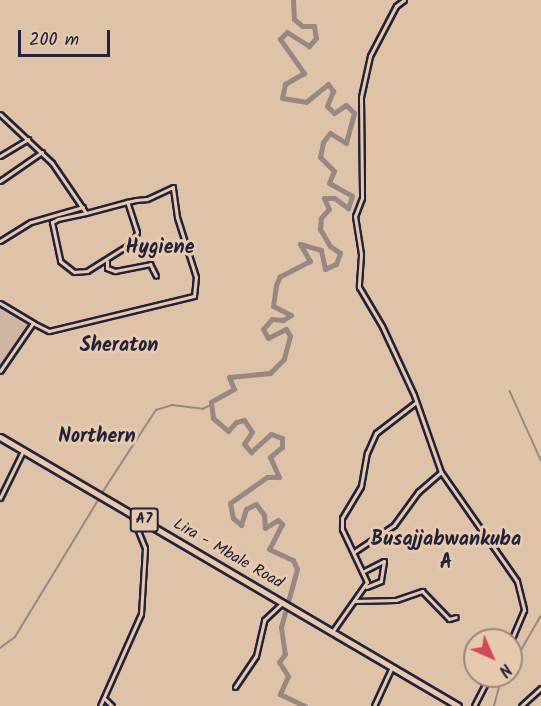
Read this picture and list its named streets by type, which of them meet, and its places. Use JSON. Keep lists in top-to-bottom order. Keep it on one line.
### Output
{"streets":{"main road":["A7","Lira - Mbale Road"]},"districts":["Hygiene","Sheraton","Northern","Busajjabwankuba A"],"scale_bar":"200 m","north":"bottom right"}
